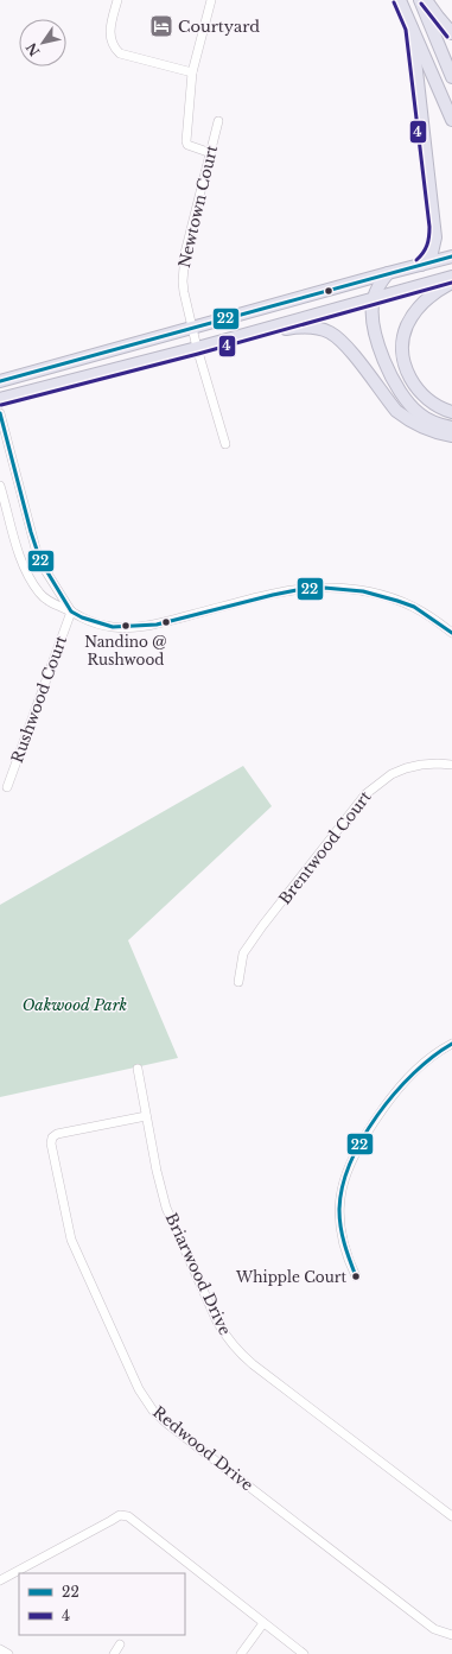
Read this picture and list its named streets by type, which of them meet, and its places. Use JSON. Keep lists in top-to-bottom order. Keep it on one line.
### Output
{"streets":{"street":["Newtown Court","Rushwood Court","Brentwood Court","Briarwood Drive","Redwood Drive"]},"crossings":[["Briarwood Drive","Redwood Drive"]],"parks":["Oakwood Park"],"places":{"hotel":["Courtyard"],"other":["Nandino @ Rushwood","Whipple Court"]},"lines":["transit line 4","transit line 22"],"legend":["22","4"],"north":"bottom left"}
